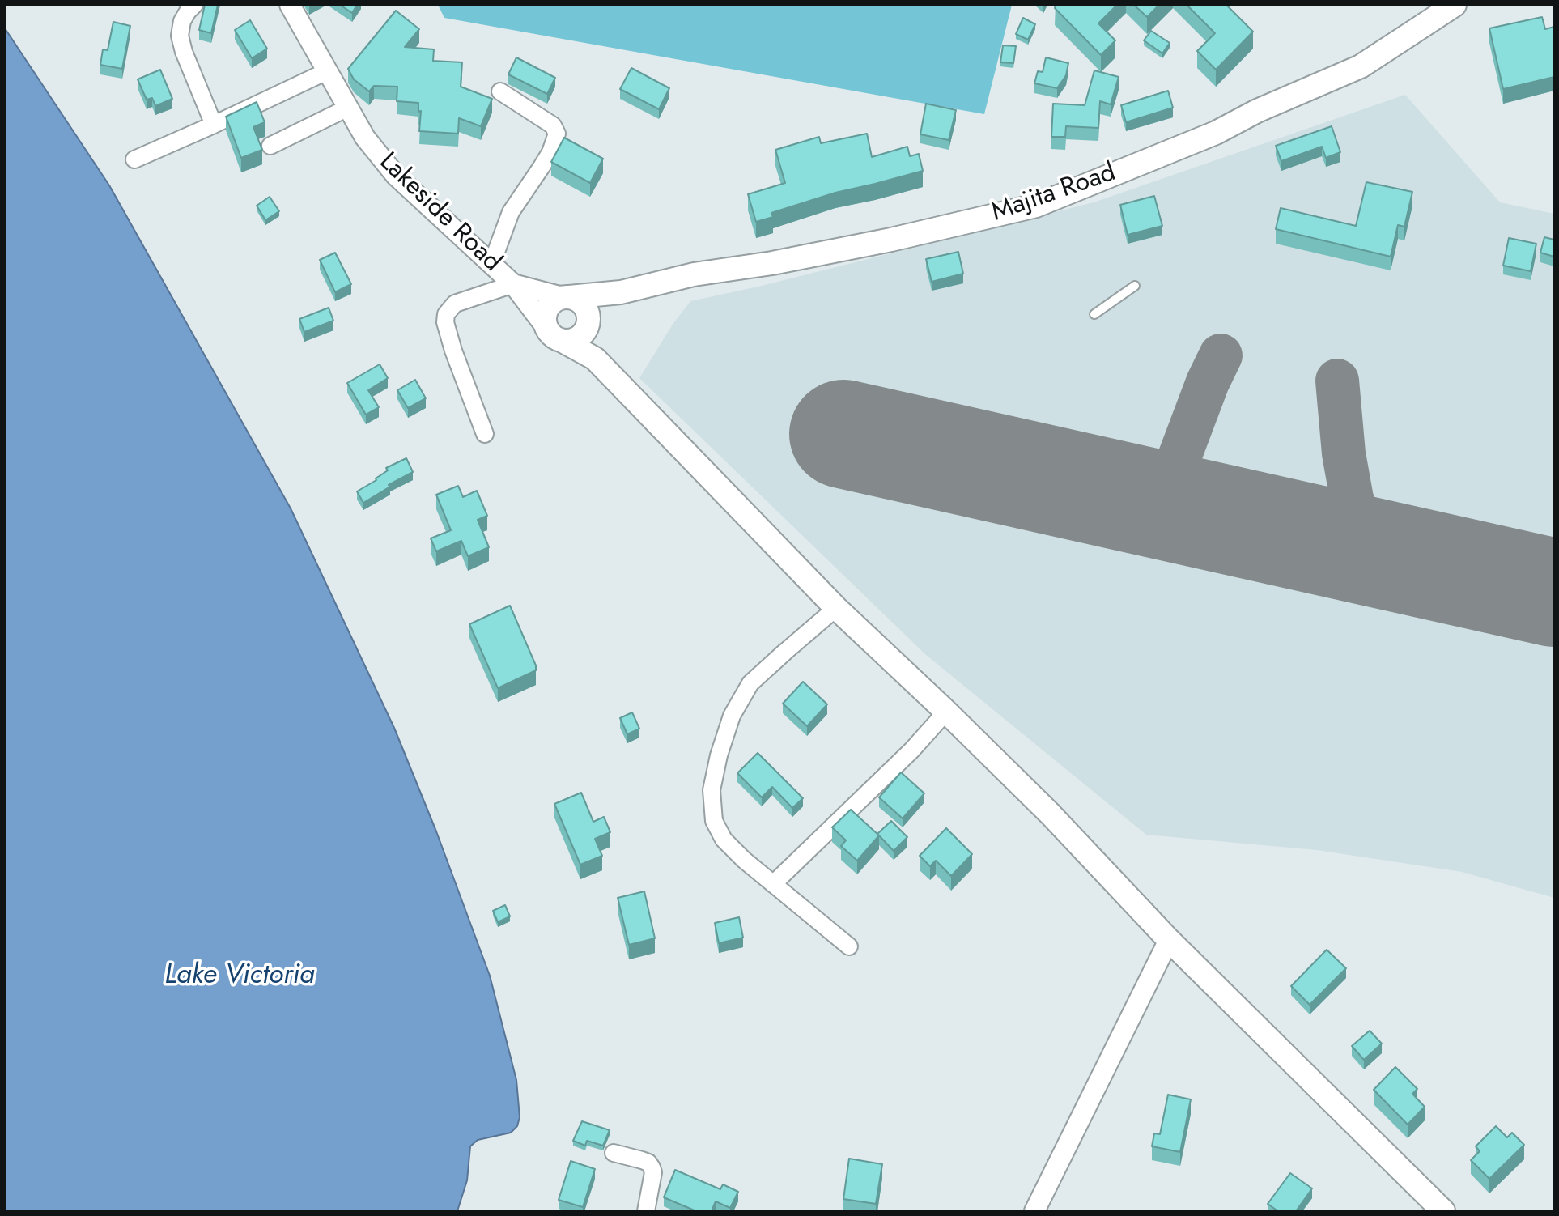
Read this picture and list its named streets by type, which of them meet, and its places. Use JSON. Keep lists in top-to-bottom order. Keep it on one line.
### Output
{"streets":{"main road":["Majita Road"],"street":["Lakeside Road"]},"water":["Lake Victoria"]}
